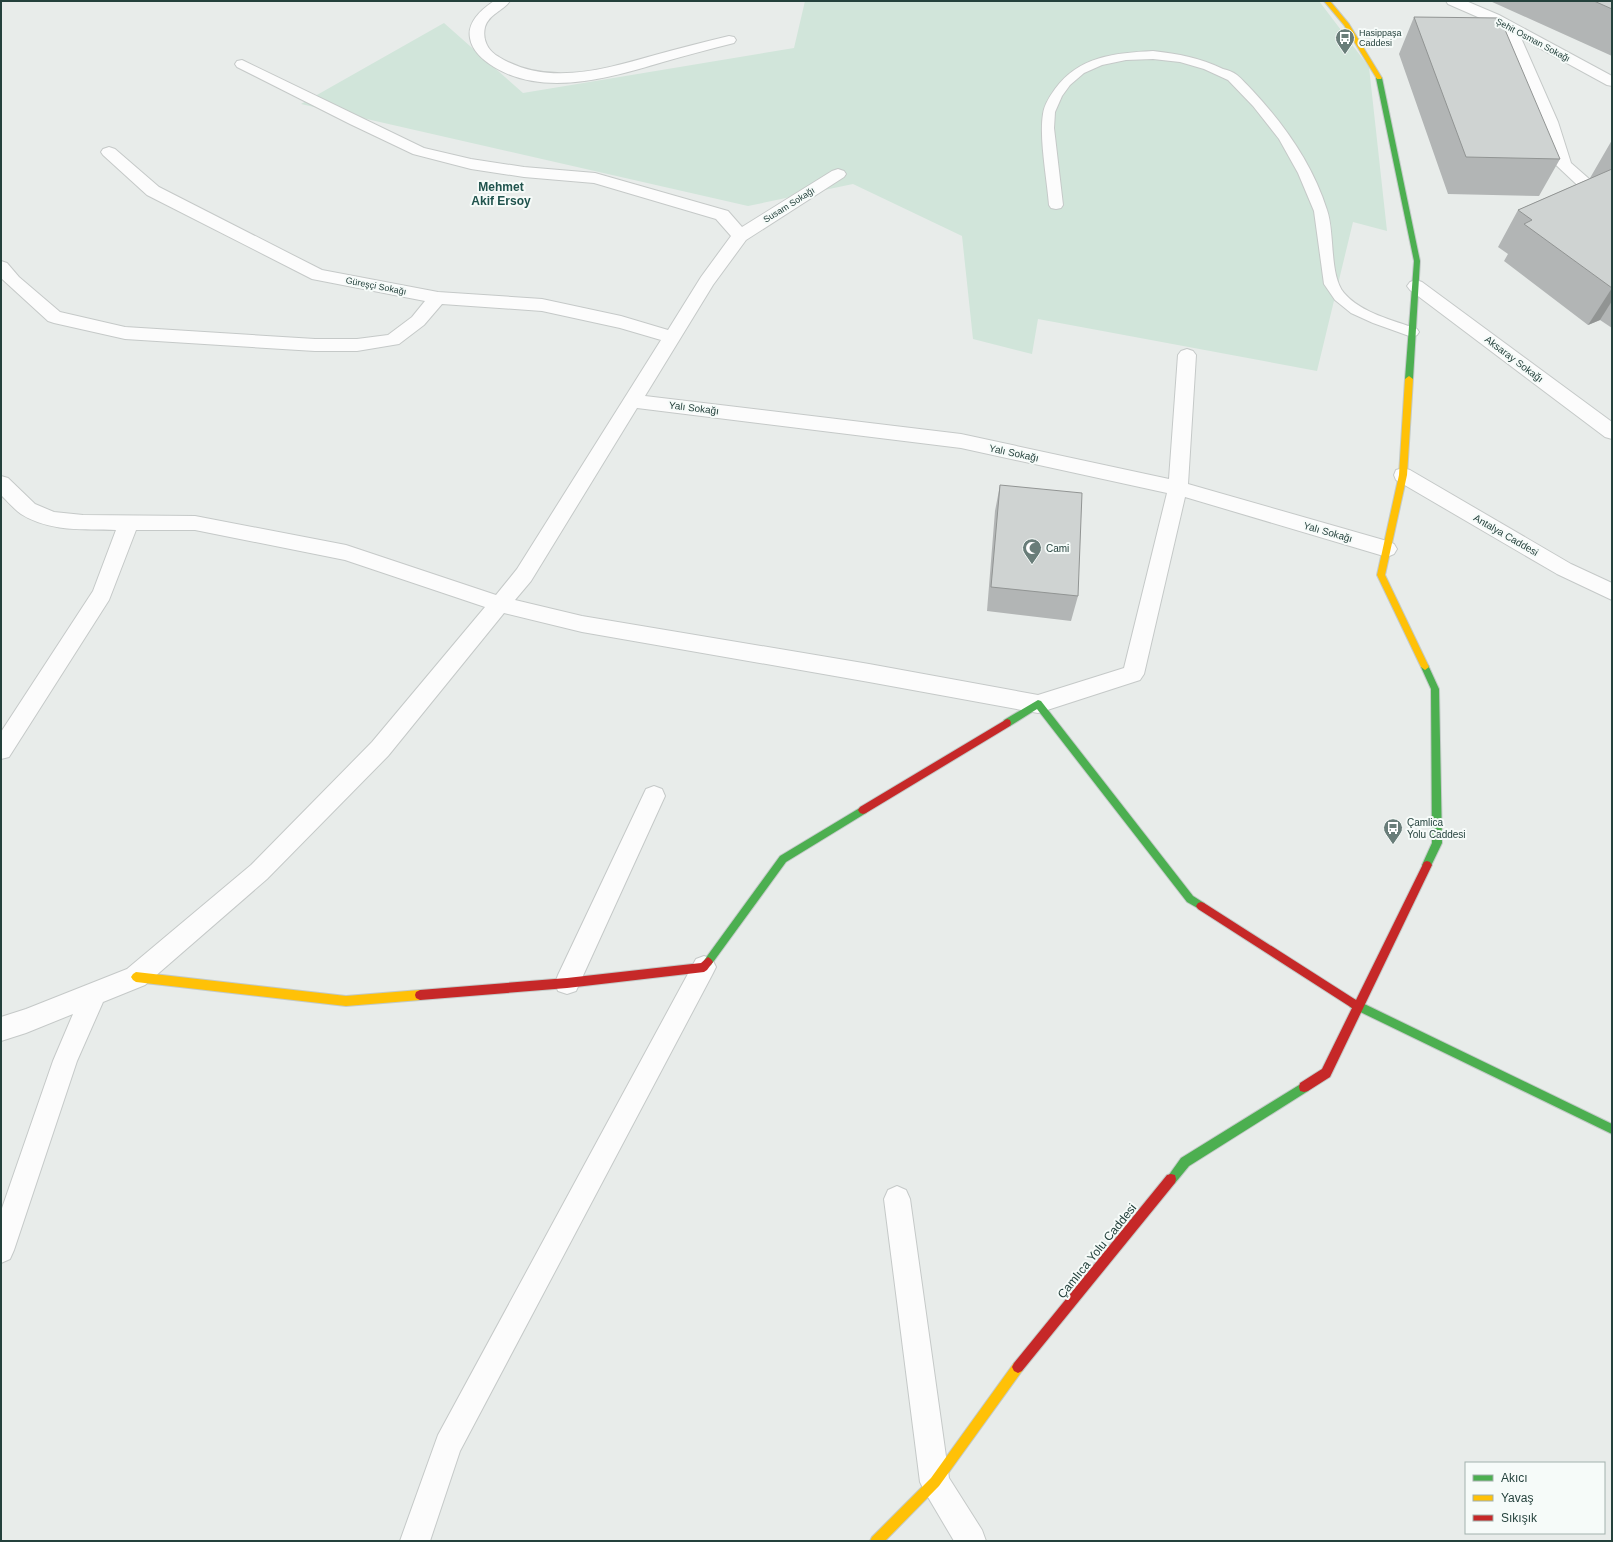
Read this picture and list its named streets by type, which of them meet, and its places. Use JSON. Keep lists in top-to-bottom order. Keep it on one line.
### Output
{"streets":{"street":["Şehit Osman Sokağı","Susam Sokağı","Güreşçi Sokağı","Aksaray Sokağı","Yalı Sokağı","Antalya Caddesi","Çamlıca Yolu Caddesi"]},"crossings":[["Aksaray Sokağı","Çamlıca Yolu Caddesi"],["Yalı Sokağı","Çamlıca Yolu Caddesi"],["Antalya Caddesi","Çamlıca Yolu Caddesi"]],"districts":["Mehmet Akif Ersoy"],"places":{"bus stop":["Hasippaşa Caddesi","Çamlica Yolu Caddesi"],"mosque":["Cami"]},"legend":["Akıcı","Yavaş","Sıkışık"]}
